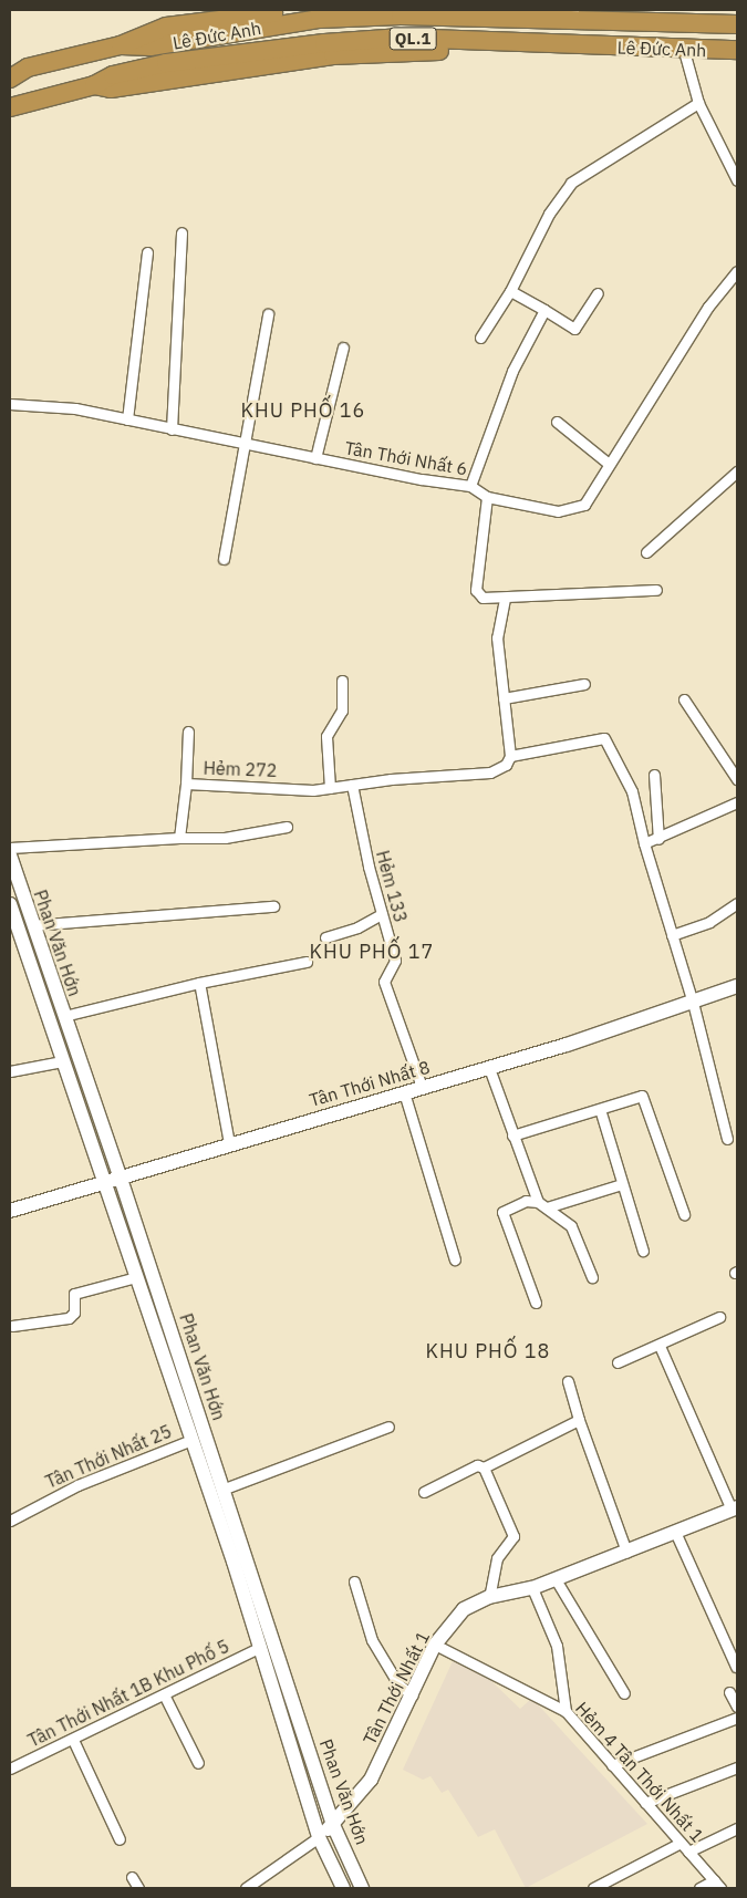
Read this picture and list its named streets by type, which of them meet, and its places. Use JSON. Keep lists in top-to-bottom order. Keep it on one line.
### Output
{"streets":{"highway":["Lê Đức Anh","QL.1"],"main road":["Phan Văn Hớn","Tân Thới Nhất 8","Tân Thới Nhất 1"],"street":["Tân Thới Nhất 6","Hẻm 272","Hẻm 133","Tân Thới Nhất 25","Tân Thới Nhất 1B Khu Phố 5","Hẻm 4 Tân Thới Nhất 1"]},"crossings":[["Lê Đức Anh","QL.1"],["Hẻm 272","Hẻm 133"],["Hẻm 133","Tân Thới Nhất 8"],["Phan Văn Hớn","Tân Thới Nhất 8"],["Phan Văn Hớn","Tân Thới Nhất 25"],["Phan Văn Hớn","Tân Thới Nhất 1"],["Phan Văn Hớn","Tân Thới Nhất 1B Khu Phố 5"],["Tân Thới Nhất 1","Hẻm 4 Tân Thới Nhất 1"]],"districts":["KHU PHỐ 16","KHU PHỐ 17","KHU PHỐ 18"]}
